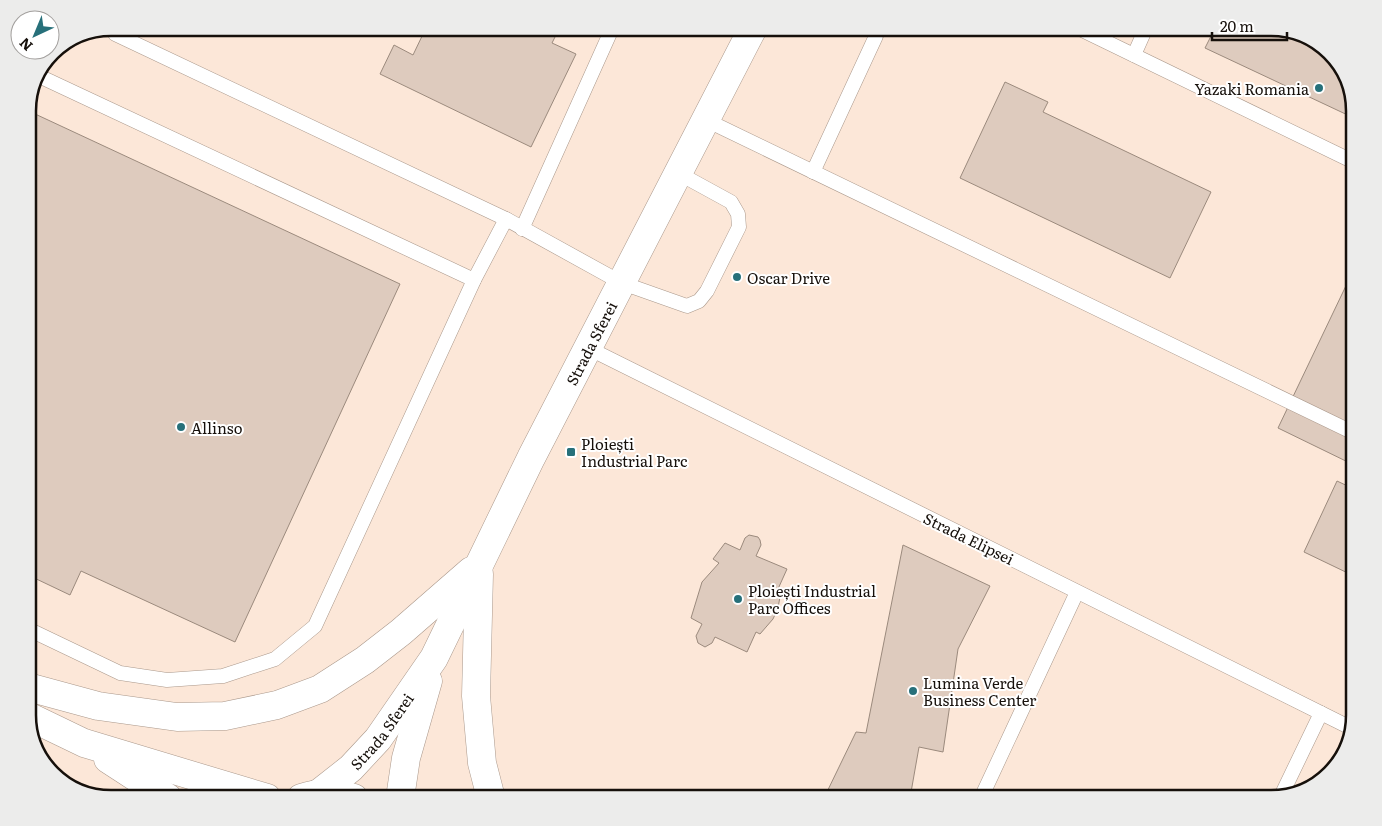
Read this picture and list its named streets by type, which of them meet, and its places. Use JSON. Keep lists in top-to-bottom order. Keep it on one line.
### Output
{"streets":{"street":["Strada Sferei"],"lane":["Strada Elipsei"]},"crossings":[["Strada Sferei","Strada Elipsei"]],"places":{"other":["Yazaki Romania","Oscar Drive","Allinso","Ploiești Industrial Parc Offices","Lumina Verde Business Center"],"transit":["Ploiești Industrial Parc"]},"scale_bar":"20 m","north":"bottom left"}
